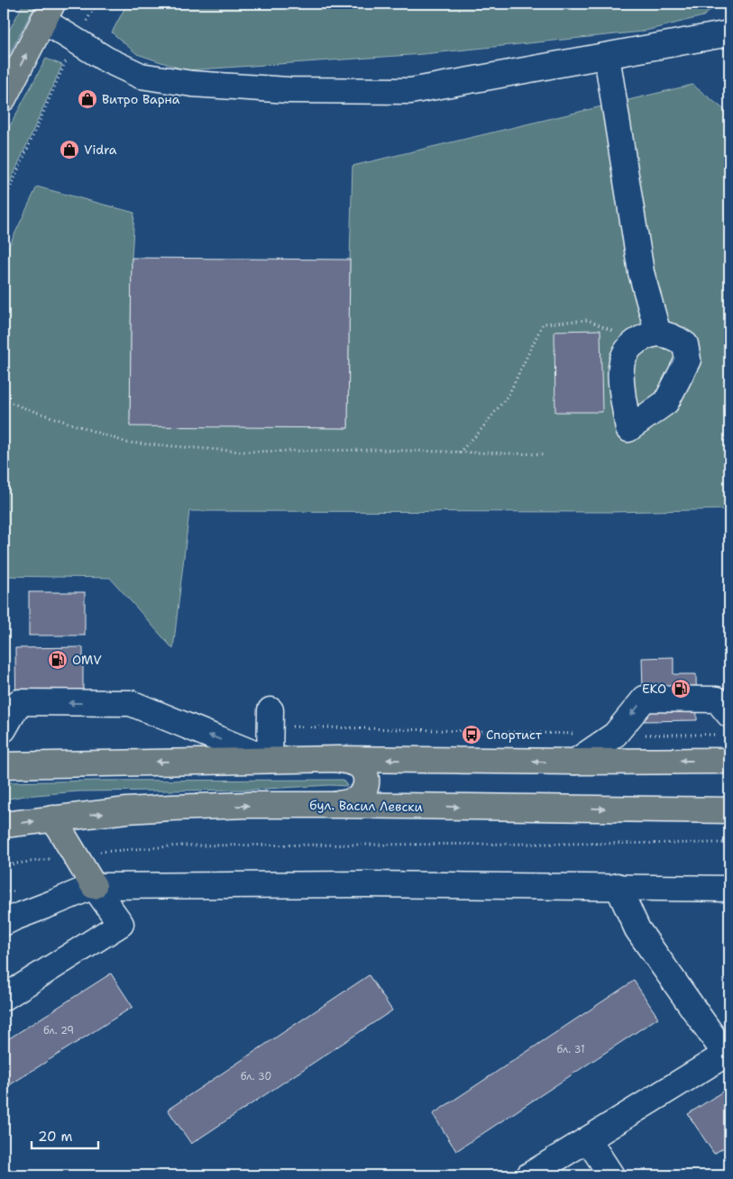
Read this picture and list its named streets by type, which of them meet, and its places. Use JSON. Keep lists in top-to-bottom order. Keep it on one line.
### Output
{"streets":{"main road":["бул. Васил Левски"]},"places":{"shop":["Витро Варна","Vidra"],"fuel station":["OMV","EKO"],"bus stop":["Спортист"]},"house_numbers":["бл. 29","бл. 31","бл. 30"],"scale_bar":"20 m"}
